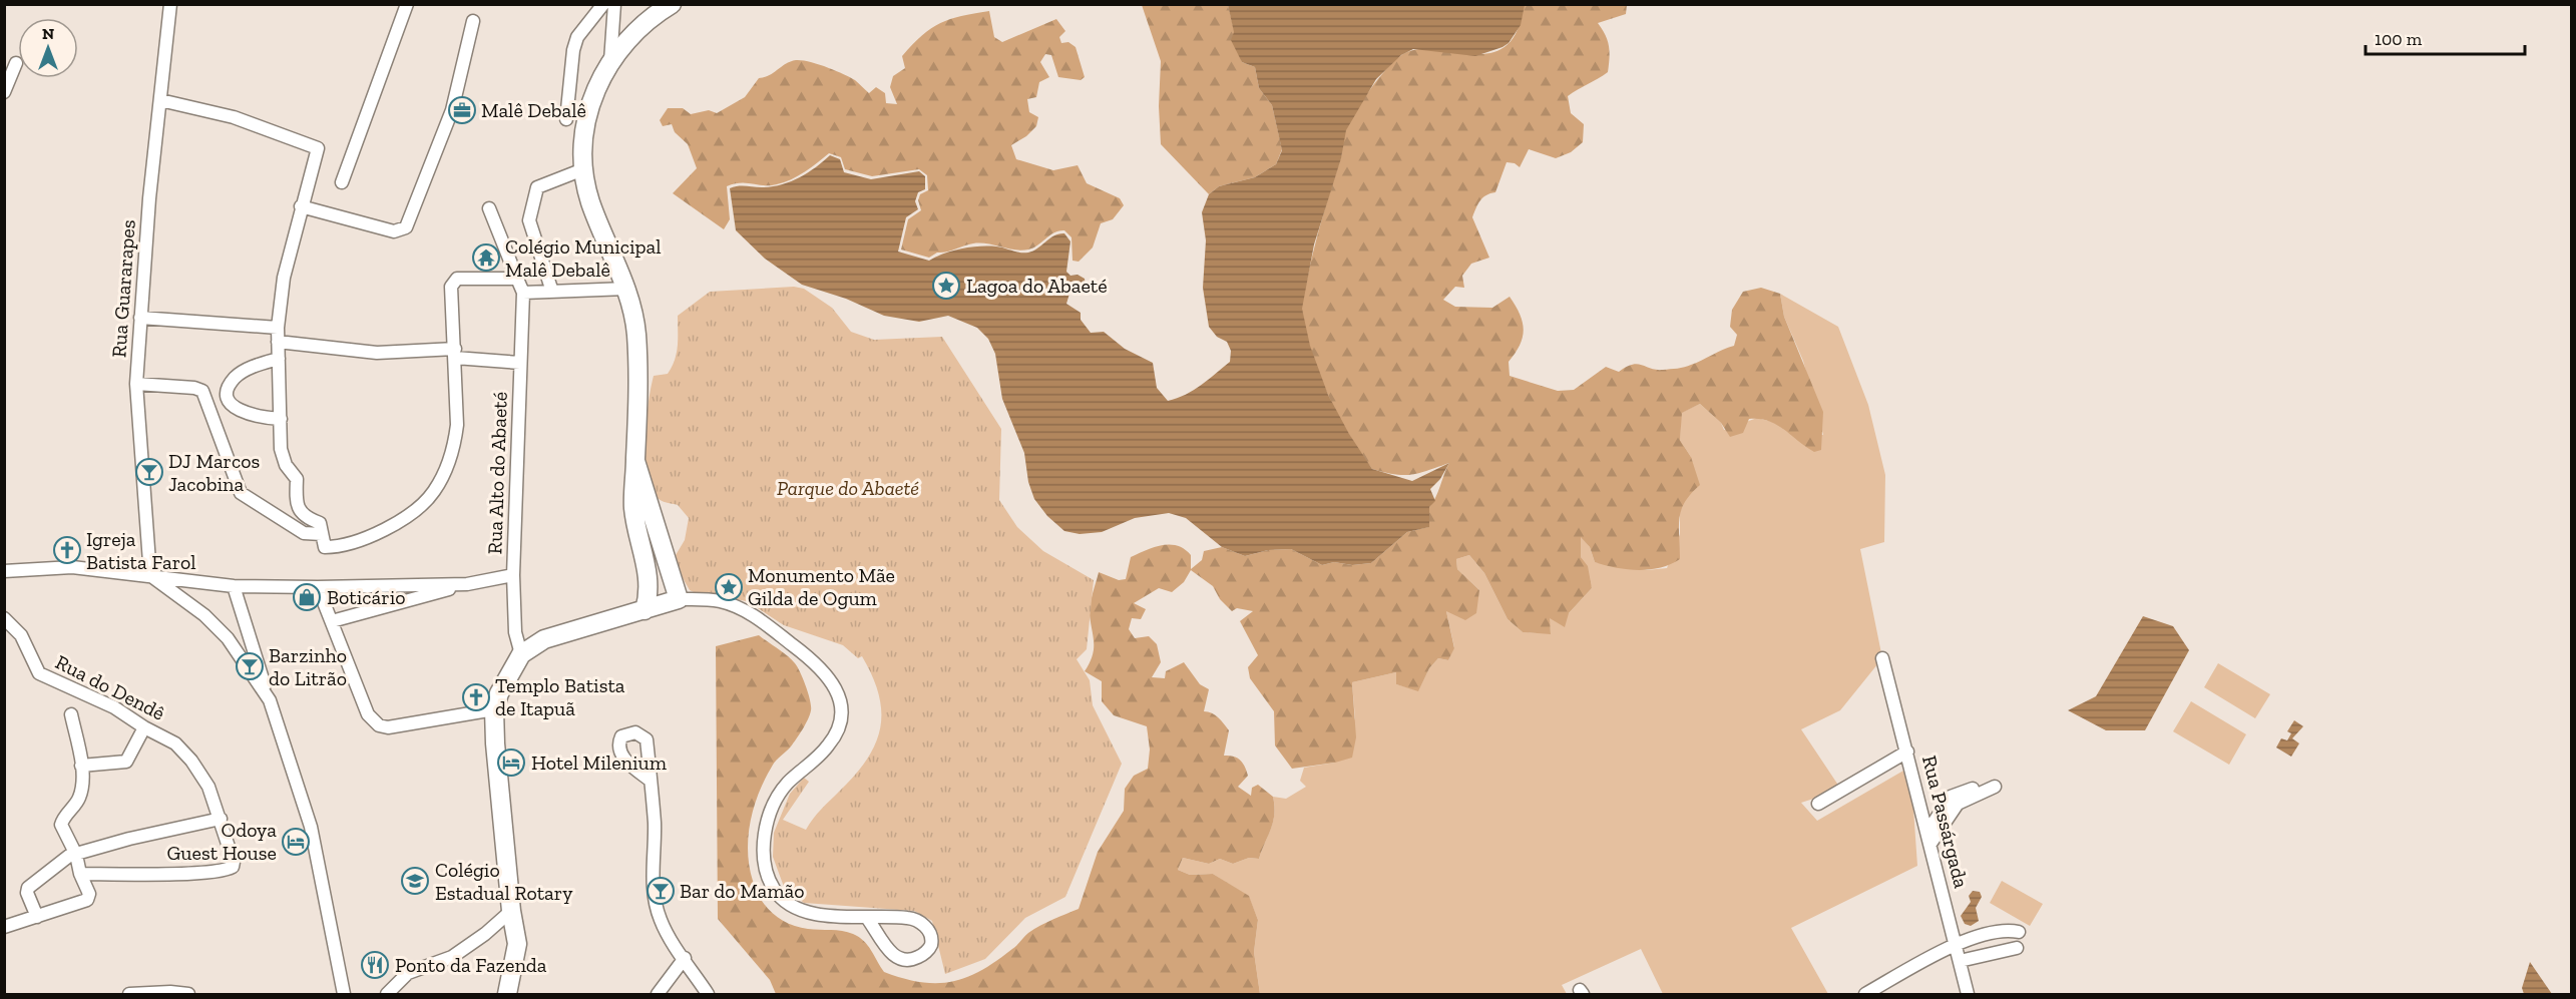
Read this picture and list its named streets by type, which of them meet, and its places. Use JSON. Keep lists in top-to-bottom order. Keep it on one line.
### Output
{"streets":{"street":["Rua Guararapes","Rua Alto do Abaeté","Rua do Dendê","Rua Passárgada"]},"parks":["Parque do Abaeté"],"places":{"office":["Malê Debalê"],"temple":["Colégio Municipal Malê Debalê"],"place":["Lagoa do Abaeté","Monumento Mãe Gilda de Ogum"],"bar":["DJ Marcos Jacobina","Barzinho do Litrão","Bar do Mamão"],"church":["Igreja Batista Farol","Templo Batista de Itapuã"],"shop":["Boticário"],"hotel":["Hotel Milenium","Odoya Guest House"],"school or university":["Colégio Estadual Rotary"],"restaurant":["Ponto da Fazenda"]},"scale_bar":"100 m","north":"top"}
